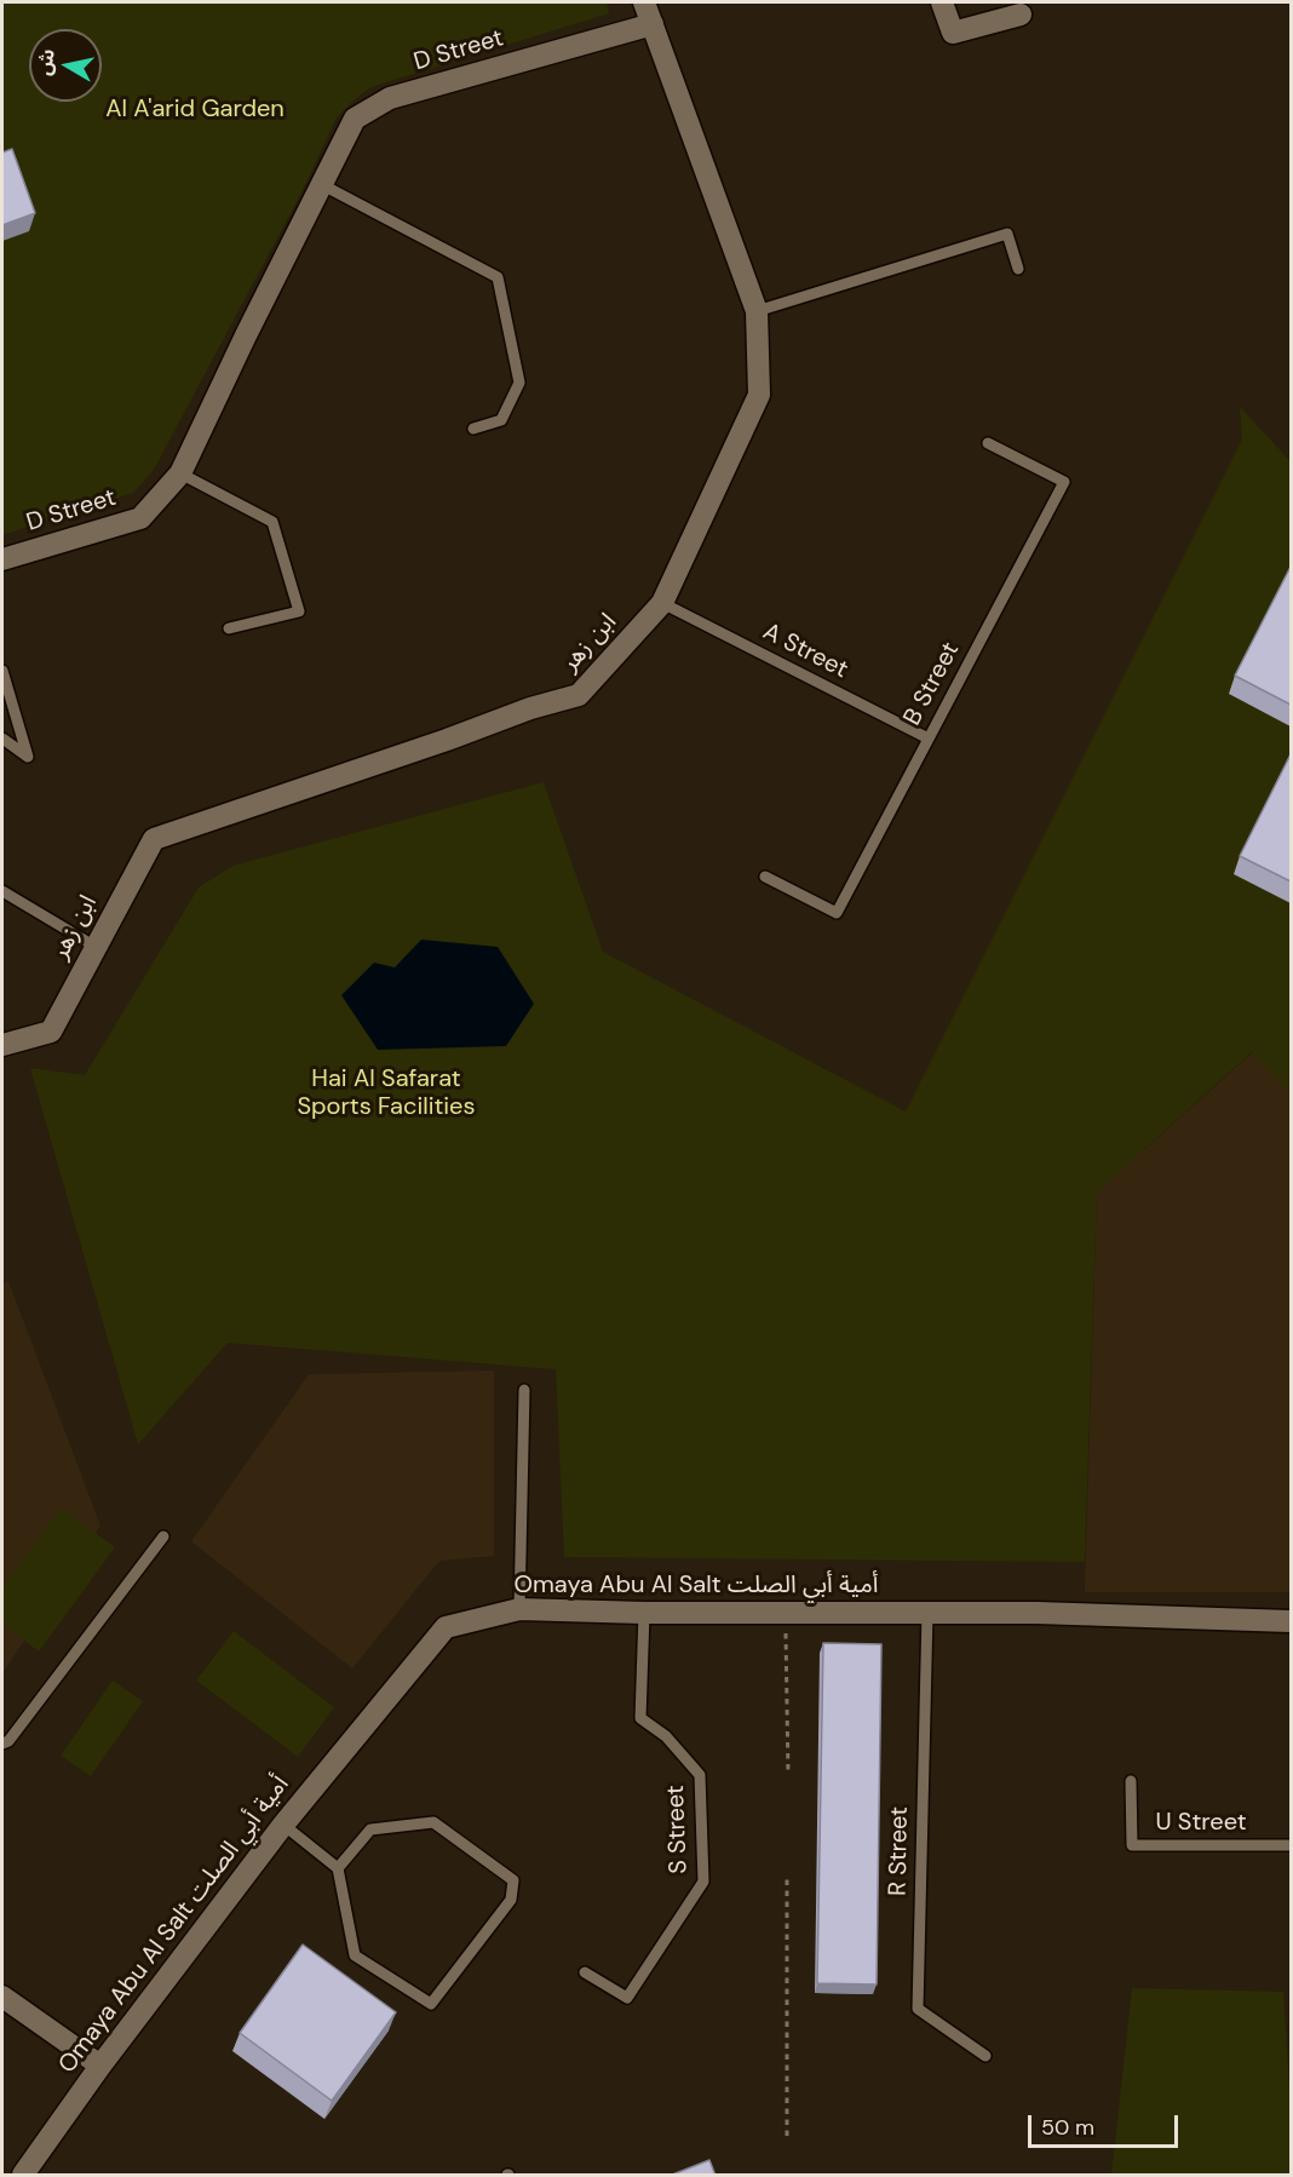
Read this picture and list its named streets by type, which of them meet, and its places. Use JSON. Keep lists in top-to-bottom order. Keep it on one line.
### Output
{"streets":{"street":["D Street","ابن زهر","Omaya Abu Al Salt أمية أبي الصلت"],"lane":["A Street","B Street","U Street","S Street","R Street"]},"crossings":[["D Street","ابن زهر"],["ابن زهر","A Street"],["A Street","B Street"],["Omaya Abu Al Salt أمية أبي الصلت","S Street"],["Omaya Abu Al Salt أمية أبي الصلت","R Street"]],"parks":["Al A'arid Garden","Hai Al Safarat Sports Facilities"],"scale_bar":"50 m","north":"left"}
